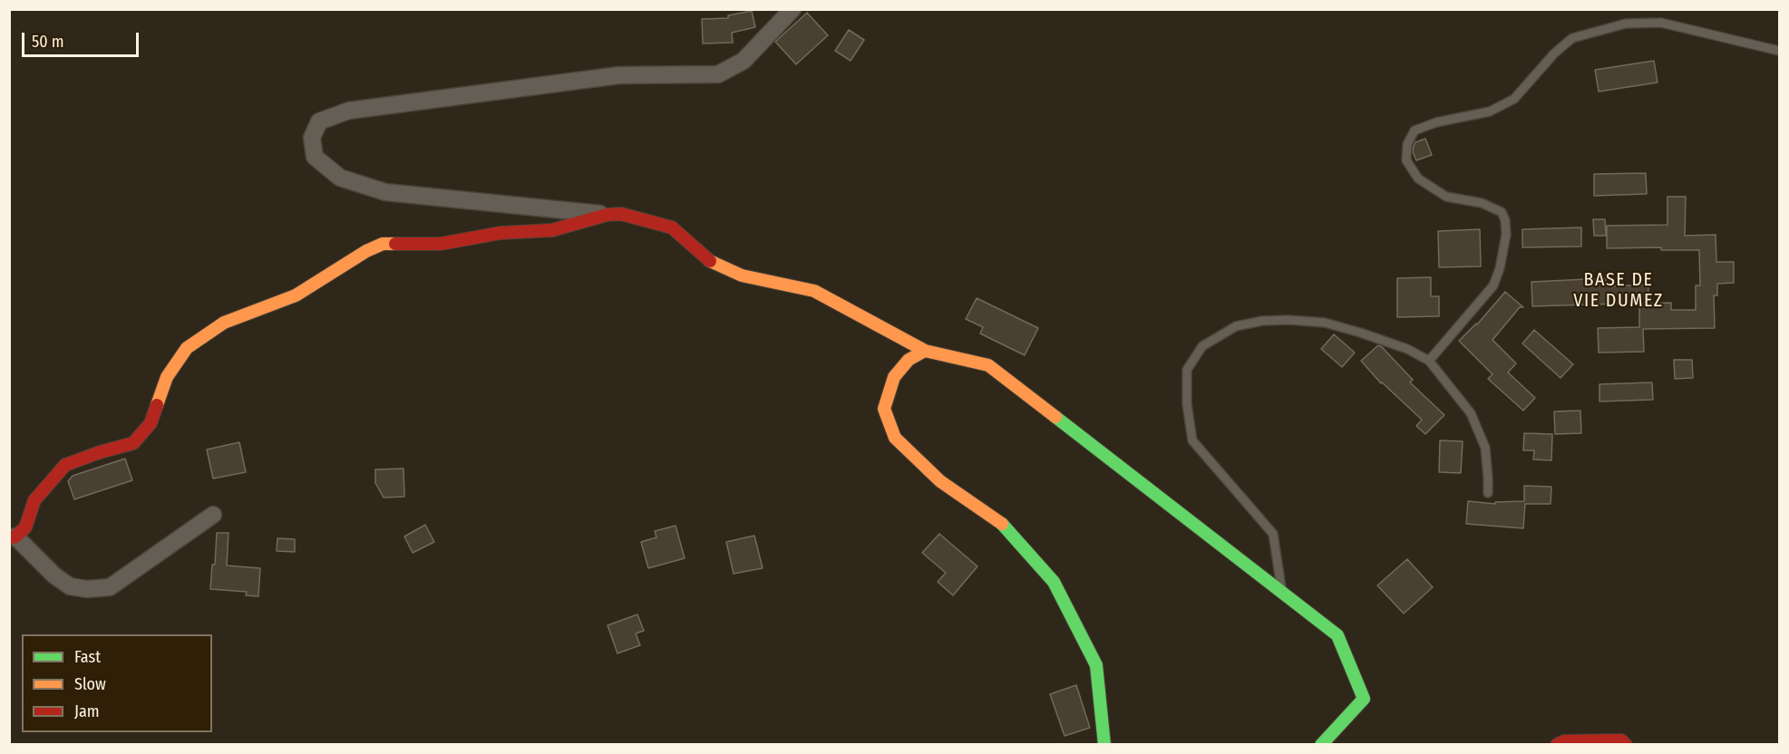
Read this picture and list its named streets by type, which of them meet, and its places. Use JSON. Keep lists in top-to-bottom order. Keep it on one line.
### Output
{"districts":["BASE DE VIE DUMEZ"],"legend":["Fast","Slow","Jam"],"scale_bar":"50 m"}
